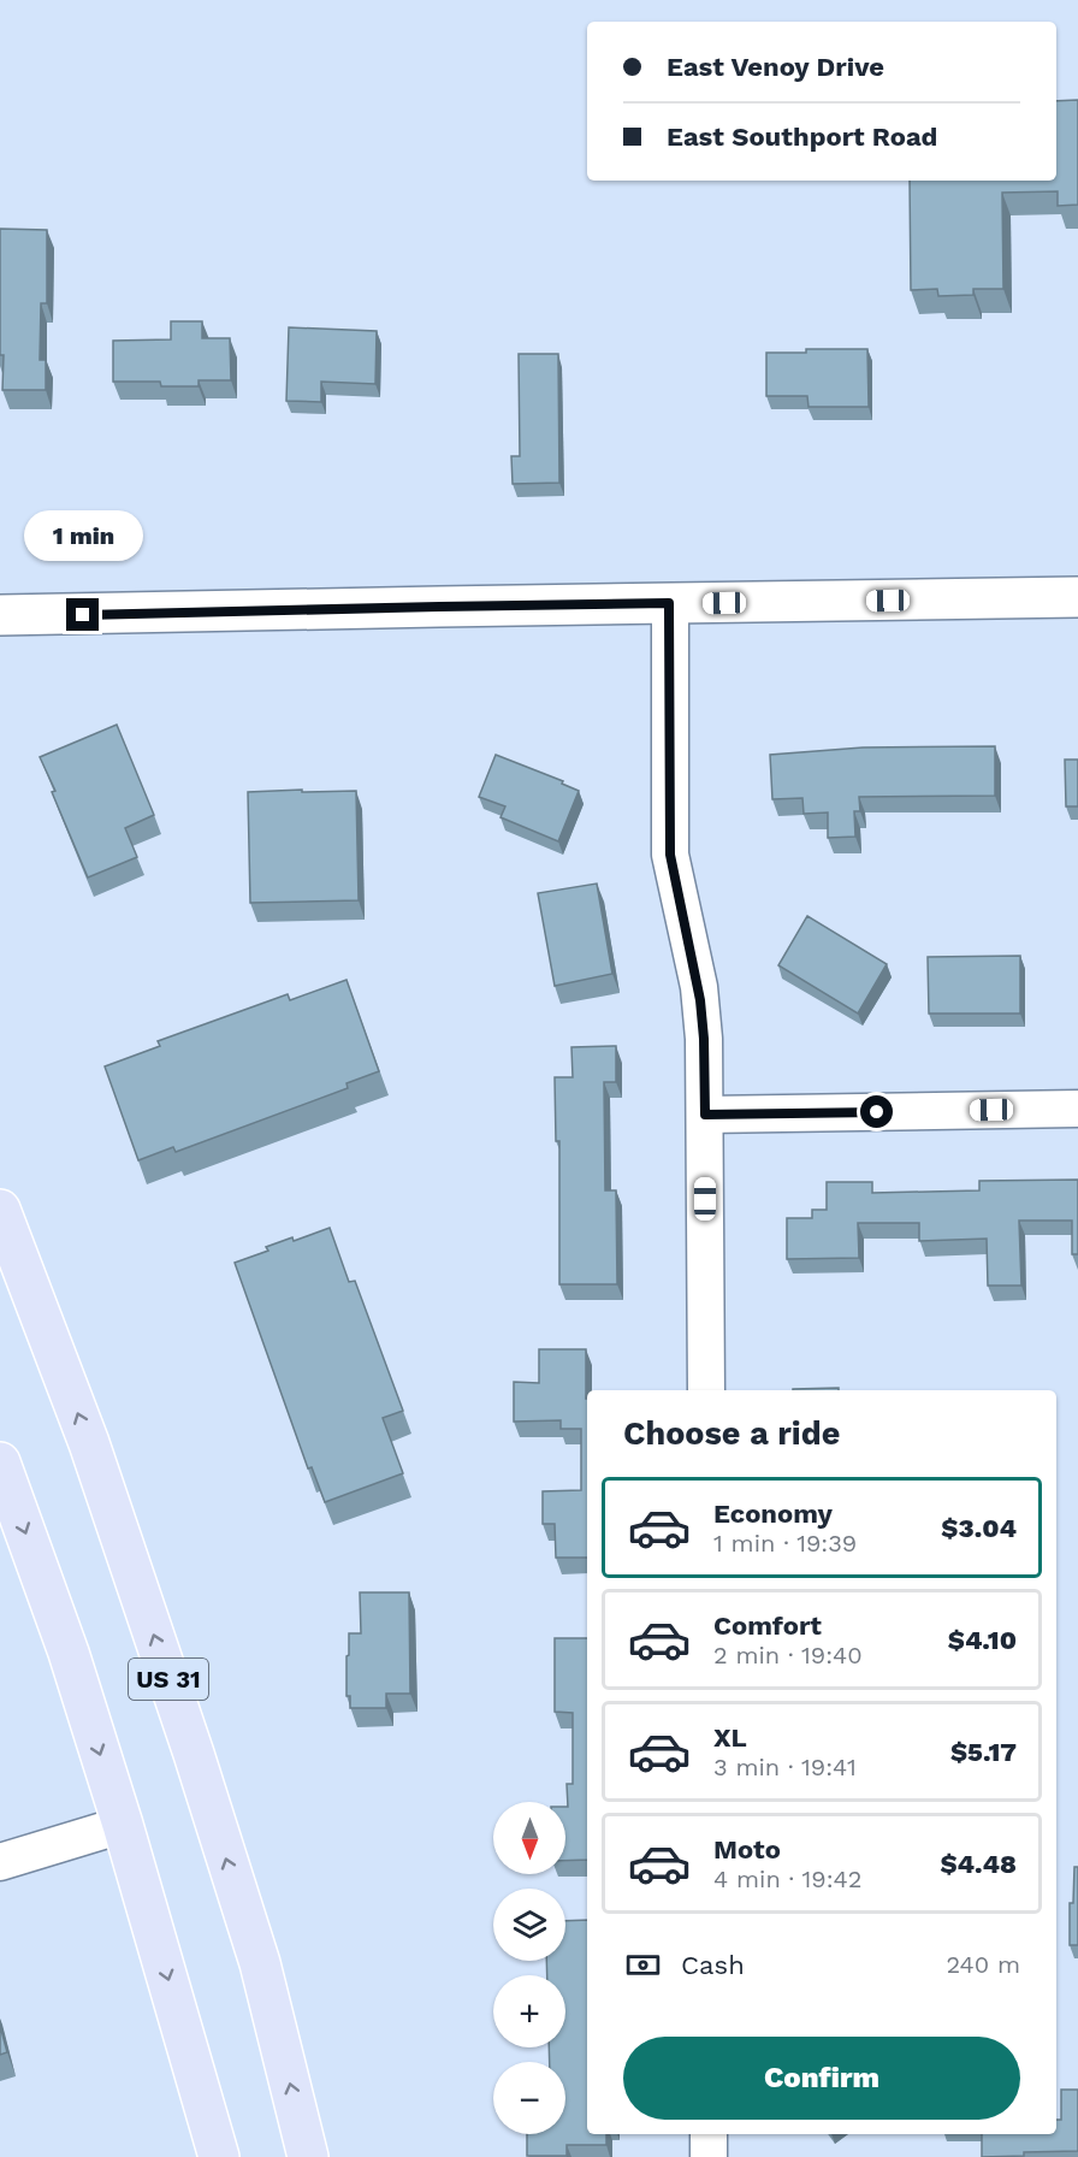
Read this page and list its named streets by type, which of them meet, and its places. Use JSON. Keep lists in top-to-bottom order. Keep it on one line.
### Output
{"streets":{"main road":["US 31"]},"north":"bottom","page":{"banner":["East Venoy Drive","East Southport Road"],"bubble":"1 min","heading":"Choose a ride","list":[{"name":"Economy","note":"1 min · 19:39","value":"$3.04"},{"name":"Comfort","note":"2 min · 19:40","value":"$4.10"},{"name":"XL","note":"3 min · 19:41","value":"$5.17"},{"name":"Moto","note":"4 min · 19:42","value":"$4.48"}],"map_buttons":["+","−"],"pay":["Cash","240 m"],"buttons":"Confirm"}}
